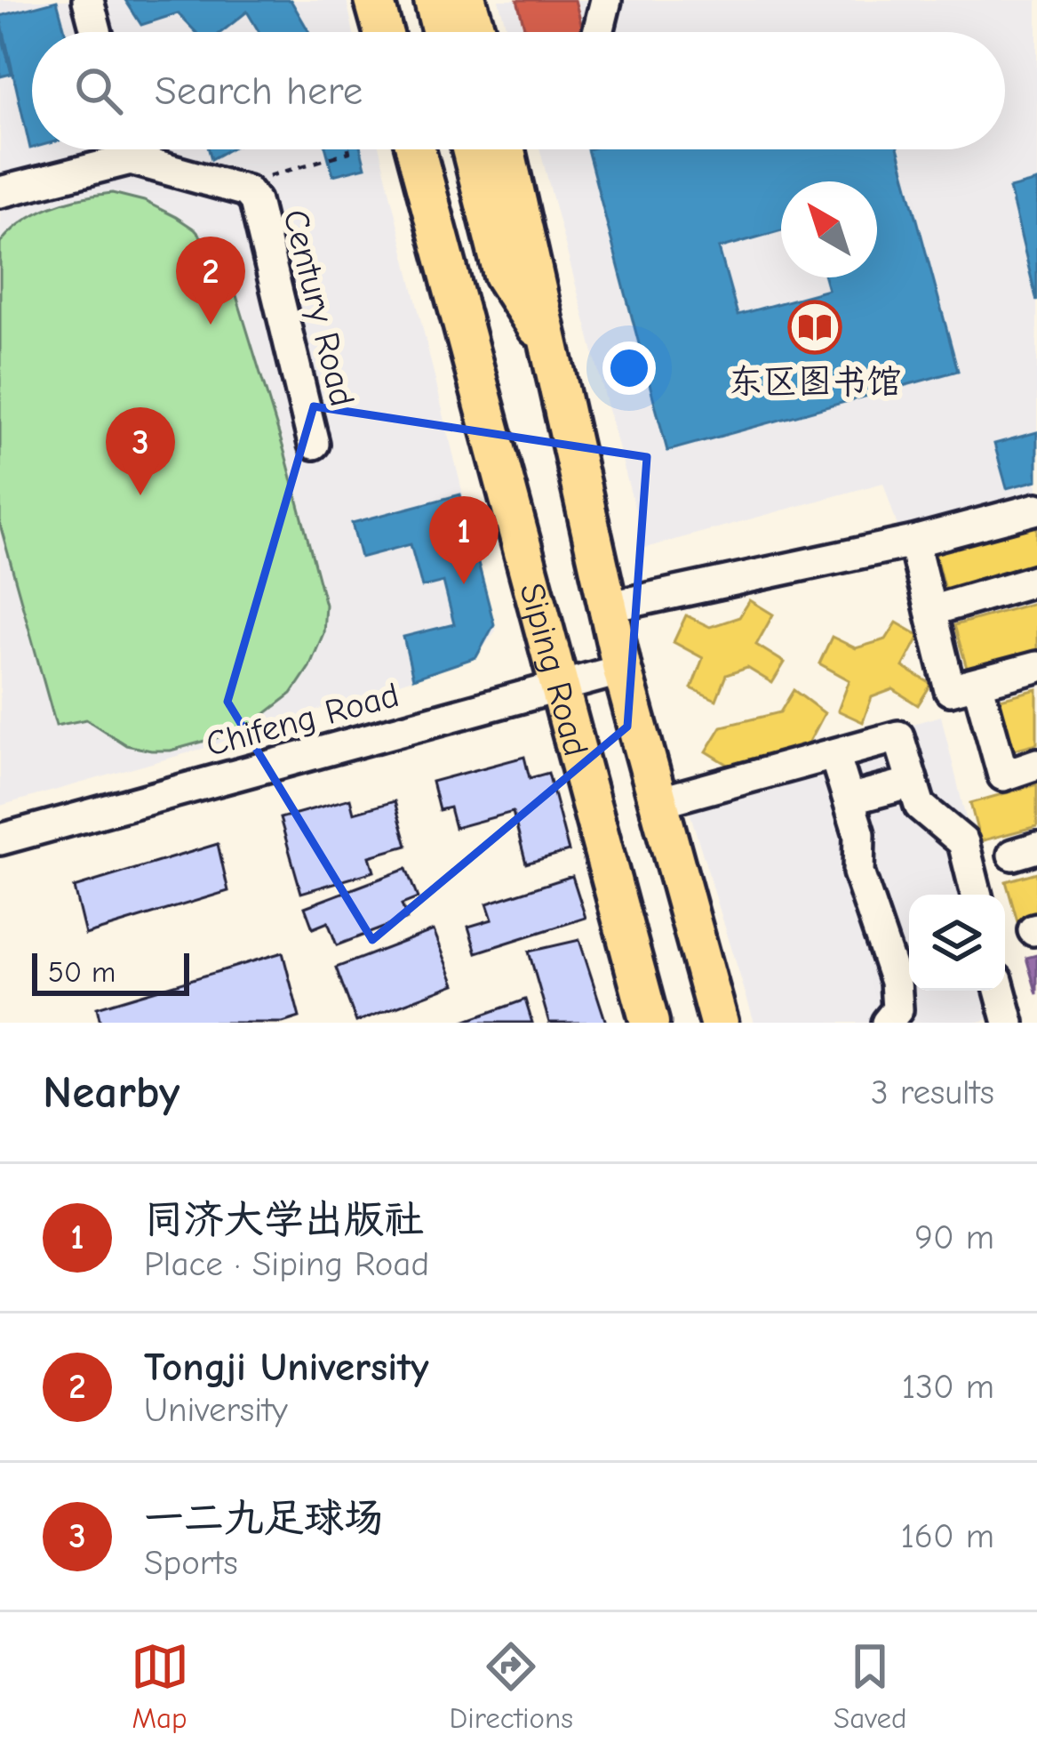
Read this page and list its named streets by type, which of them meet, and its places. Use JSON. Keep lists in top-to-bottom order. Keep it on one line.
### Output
{"streets":{"main road":["Siping Road"],"street":["Century Road","Chifeng Road"]},"crossings":[["Siping Road","Chifeng Road"]],"places":{"library":["东区图书馆"]},"scale_bar":"50 m","north":"top left","page":{"search":"Search here","pins":["2","3","1"],"scale":"50 m","heading":["Nearby","3 results"],"list":[{"mark":"1","name":"同济大学出版社","note":"Place · Siping Road","value":"90 m"},{"mark":"2","name":"Tongji University","note":"University","value":"130 m"},{"mark":"3","name":"一二九足球场","note":"Sports","value":"160 m"}],"nav":["Map","Directions","Saved"]}}
